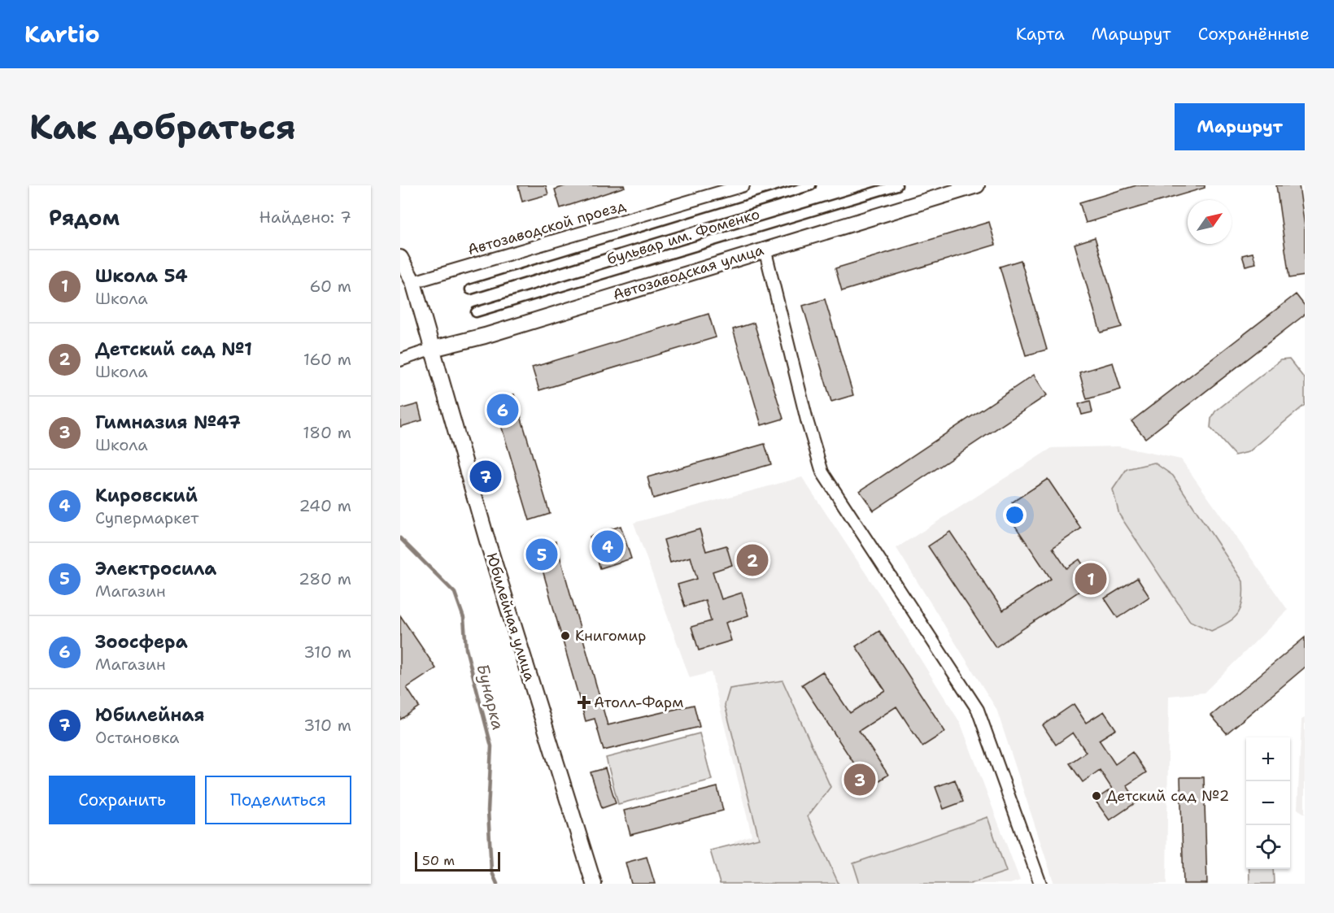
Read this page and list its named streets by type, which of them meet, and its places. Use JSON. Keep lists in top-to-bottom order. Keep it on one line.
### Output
{"streets":{"street":["Автозаводской проезд","бульвар им. Фоменко","Автозаводская улица","Юбилейная улица"]},"crossings":[["Автозаводской проезд","Юбилейная улица"],["Автозаводская улица","Юбилейная улица"]],"water":["Бунарка"],"places":{"other":["Книгомир","Детский сад №2"],"health":["Атолл-Фарм"]},"scale_bar":"50 m","north":"top right","page":{"header":"Kartio","nav":["Карта","Маршрут","Сохранённые"],"buttons":["Маршрут",["Сохранить","Поделиться"]],"title":"Как добраться","heading":["Рядом","Найдено: 7"],"list":[{"mark":"1","name":"Школа 54","note":"Школа","value":"60 m"},{"mark":"2","name":"Детский сад №1","note":"Школа","value":"160 m"},{"mark":"3","name":"Гимназия №47","note":"Школа","value":"180 m"},{"mark":"4","name":"Кировский","note":"Супермаркет","value":"240 m"},{"mark":"5","name":"Электросила","note":"Магазин","value":"280 m"},{"mark":"6","name":"Зоосфера","note":"Магазин","value":"310 m"},{"mark":"7","name":"Юбилейная","note":"Остановка","value":"310 m"}],"pins":["6","7","4","5","2","1","3"],"map_buttons":["+","−"],"scale":"50 m"}}
